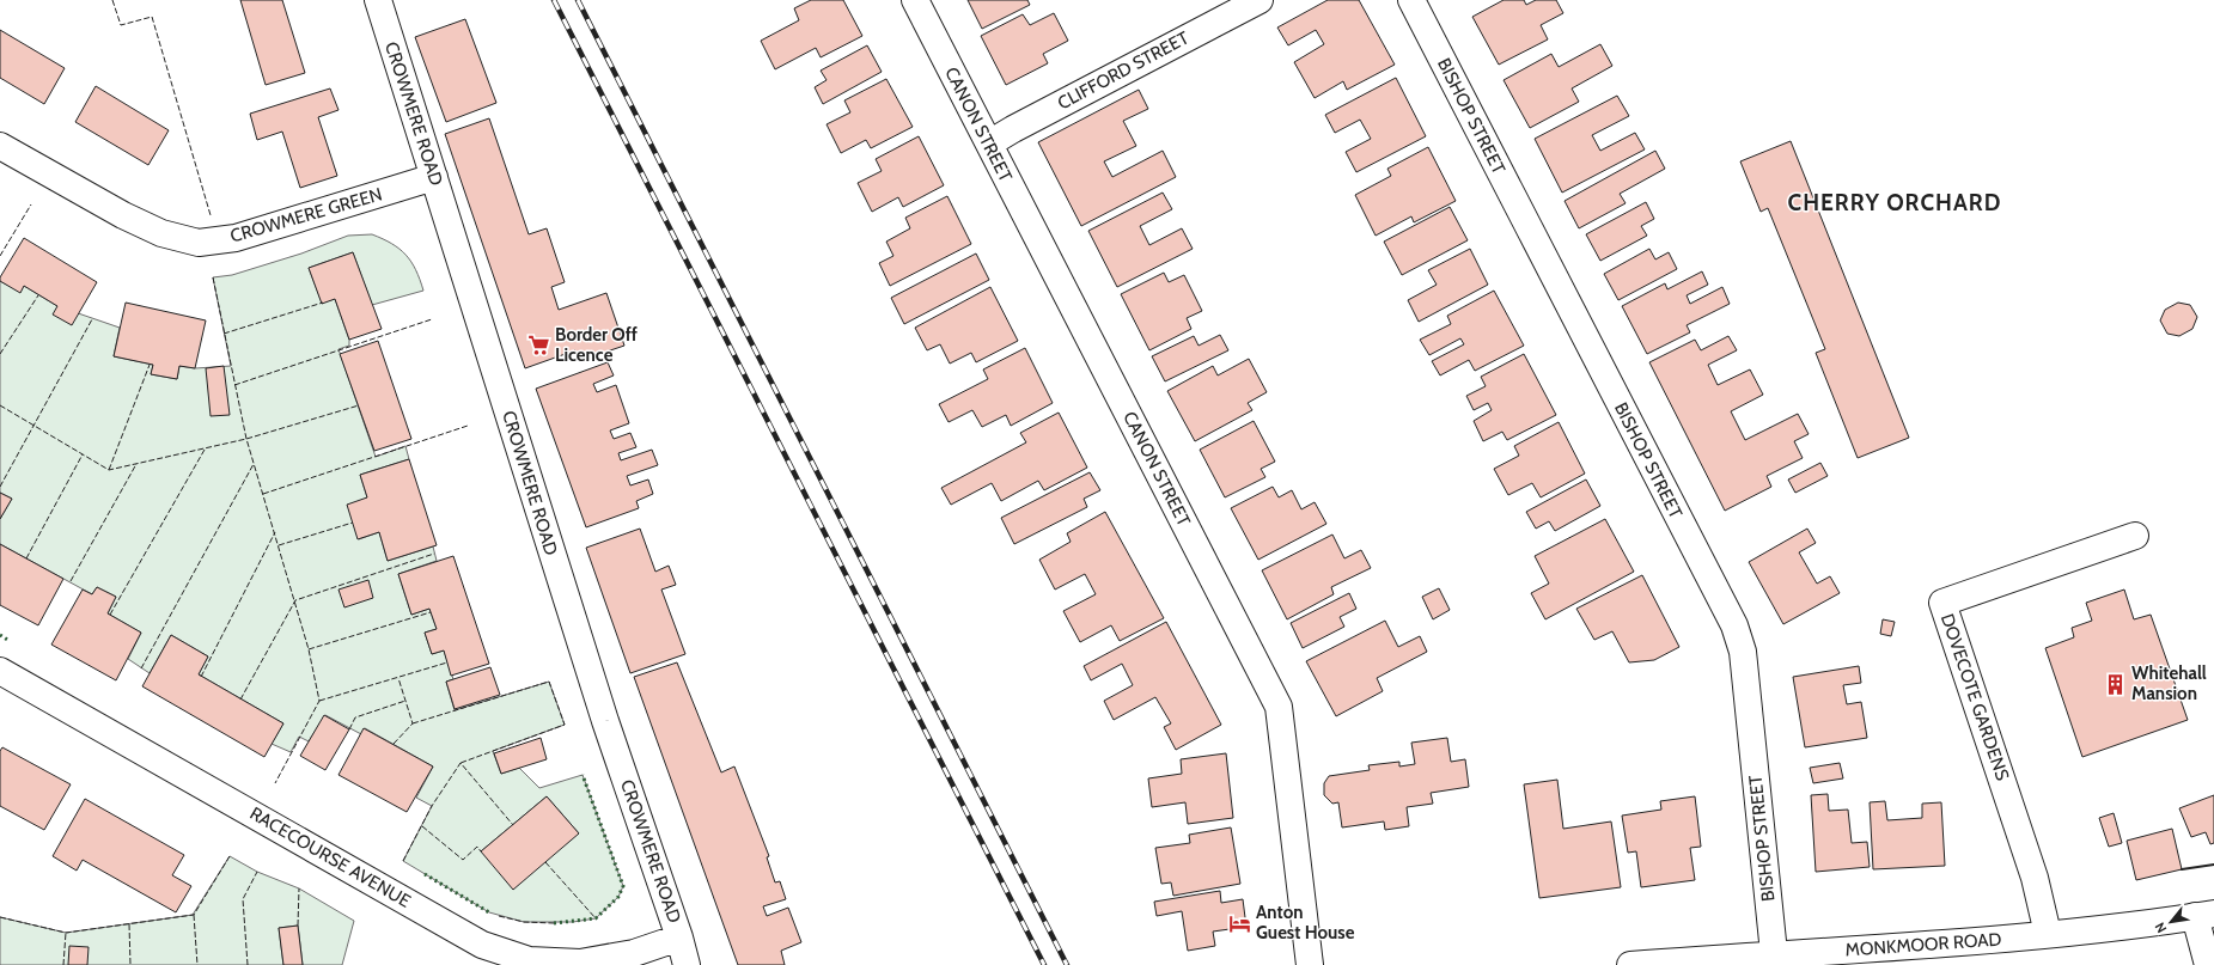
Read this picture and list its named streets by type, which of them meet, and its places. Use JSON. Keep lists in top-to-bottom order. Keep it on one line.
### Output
{"streets":{"street":["CLIFFORD STREET","CROWMERE ROAD","BISHOP STREET","CANON STREET","CROWMERE GREEN","DOVECOTE GARDENS","RACECOURSE AVENUE","MONKMOOR ROAD"]},"crossings":[["CLIFFORD STREET","CANON STREET"],["CROWMERE ROAD","CROWMERE GREEN"],["CROWMERE ROAD","RACECOURSE AVENUE"],["BISHOP STREET","MONKMOOR ROAD"],["DOVECOTE GARDENS","MONKMOOR ROAD"]],"districts":["CHERRY ORCHARD"],"places":{"supermarket":["Border Off Licence"],"building":["Whitehall Mansion"],"hotel":["Anton Guest House"]},"north":"bottom left"}
